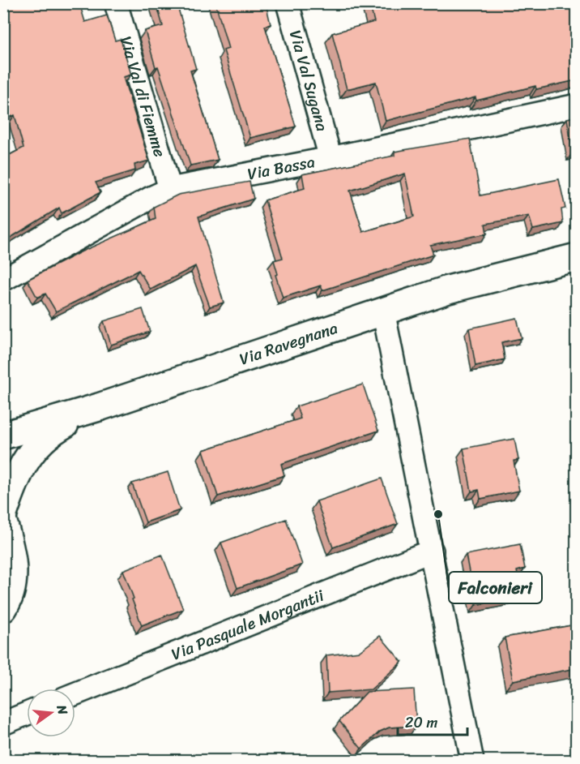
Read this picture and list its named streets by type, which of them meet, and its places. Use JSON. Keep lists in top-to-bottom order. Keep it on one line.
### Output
{"streets":{"street":["Via Val Sugana","Via Val di Fiemme","Via Bassa","Via Ravegnana","Via Pasquale Morgantii"]},"crossings":[["Via Val Sugana","Via Bassa"],["Via Val di Fiemme","Via Bassa"]],"places":["Falconieri"],"scale_bar":"20 m","north":"right"}
